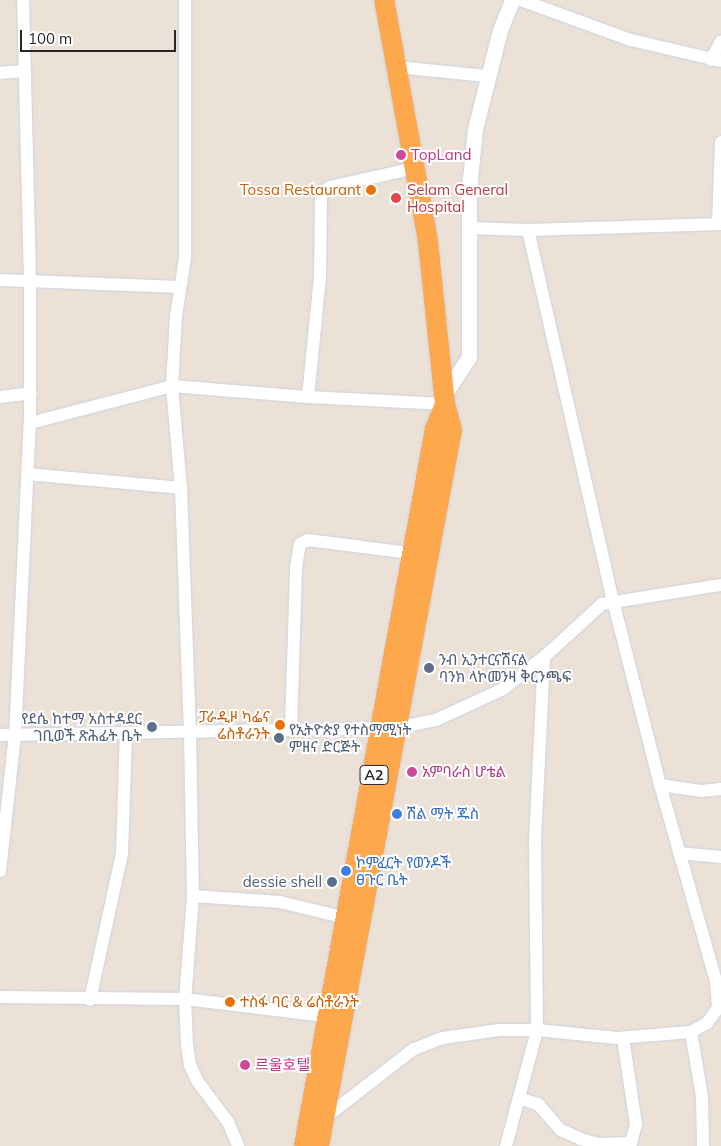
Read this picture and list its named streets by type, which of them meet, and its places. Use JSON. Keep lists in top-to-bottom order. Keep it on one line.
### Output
{"streets":{"highway":["A2"]},"places":["TopLand","Tossa Restaurant","Selam General Hospital","ንብ ኢንተርናሽናል ባንክ ላኮመንዛ ቅርንጫፍ","ፓራዲዞ ካፌና ሬስቶራንት","የደሴ ከተማ አስተዳደር ገቢወች ጽሕፊት ቤት","የኢትዮጵያ የተስማሚነት ምዘና ድርጅት","አምባራስ ሆቴል","ሽል ማት ጁስ","ኮምፈርት የወንዶች ፀጉር ቤት","dessie shell","ተስፋ ባር & ሬስቶራንት","르울호텔"],"scale_bar":"100 m"}
